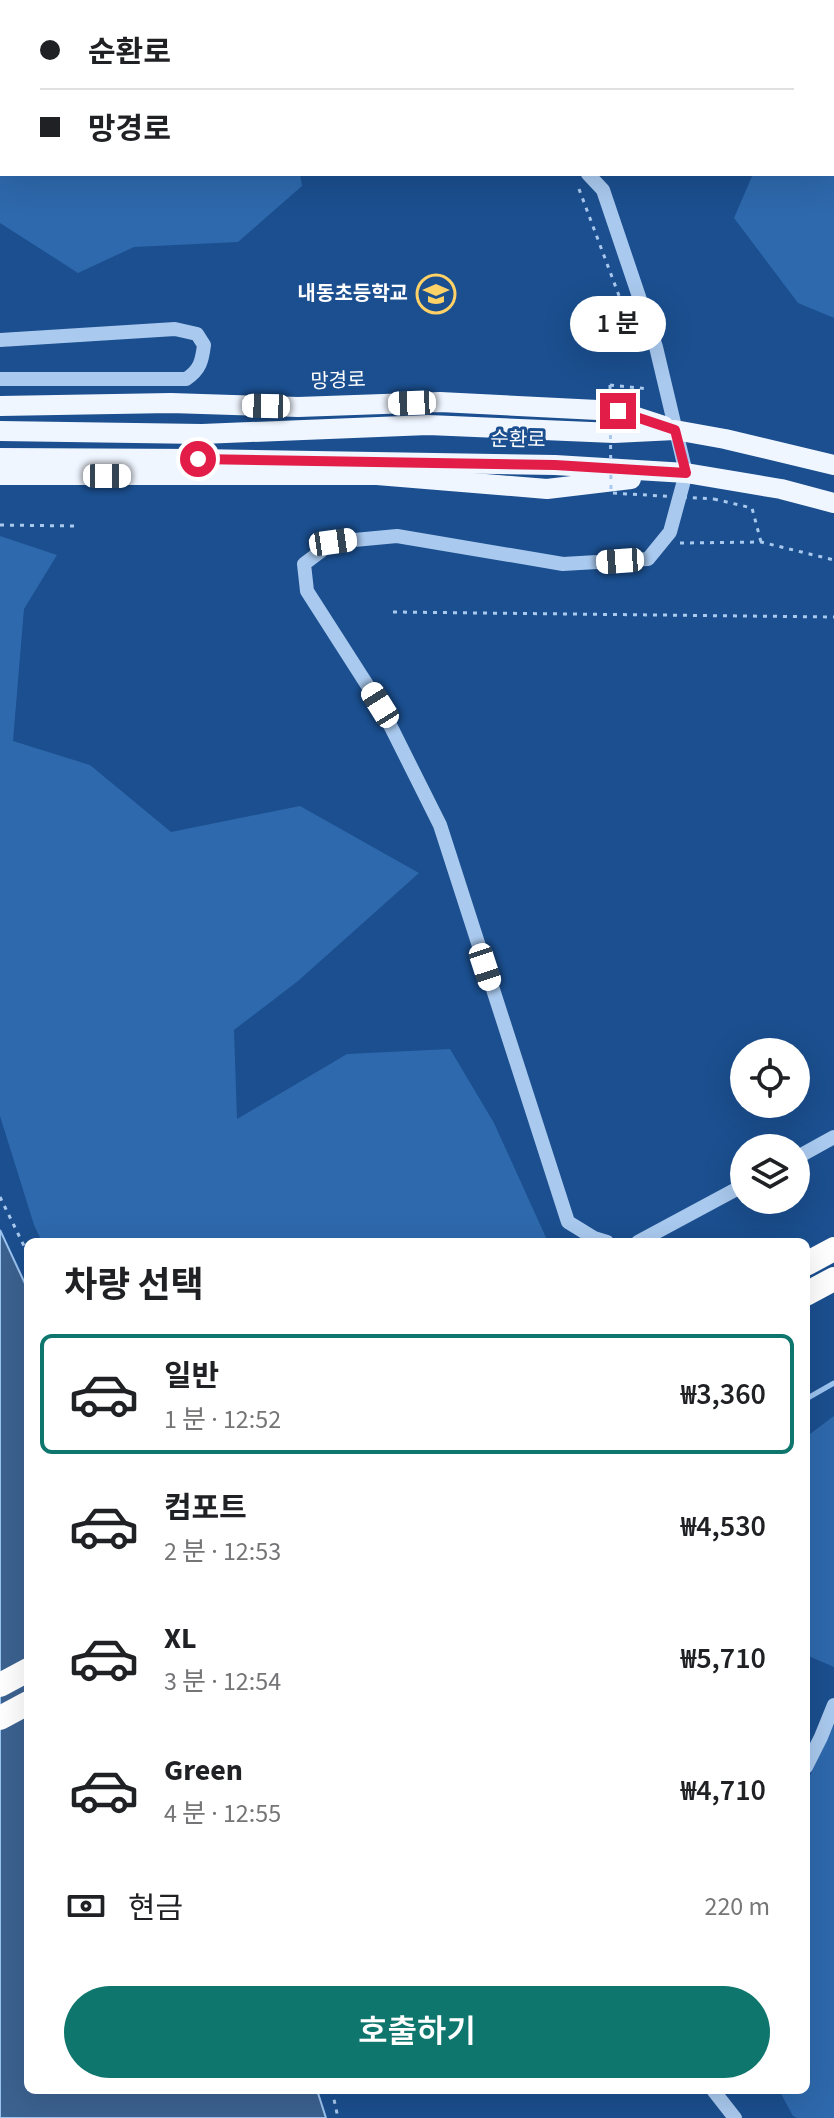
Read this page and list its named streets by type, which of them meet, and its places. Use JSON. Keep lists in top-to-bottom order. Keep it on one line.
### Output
{"streets":{"main road":["망경로","순환로"]},"crossings":[["망경로","순환로"]],"places":{"school or university":["내동초등학교"]},"page":{"banner":["순환로","망경로"],"bubble":"1 분","heading":"차량 선택","list":[{"name":"일반","note":"1 분 · 12:52","value":"₩3,360"},{"name":"컴포트","note":"2 분 · 12:53","value":"₩4,530"},{"name":"XL","note":"3 분 · 12:54","value":"₩5,710"},{"name":"Green","note":"4 분 · 12:55","value":"₩4,710"}],"pay":["현금","220 m"],"buttons":"호출하기"}}
